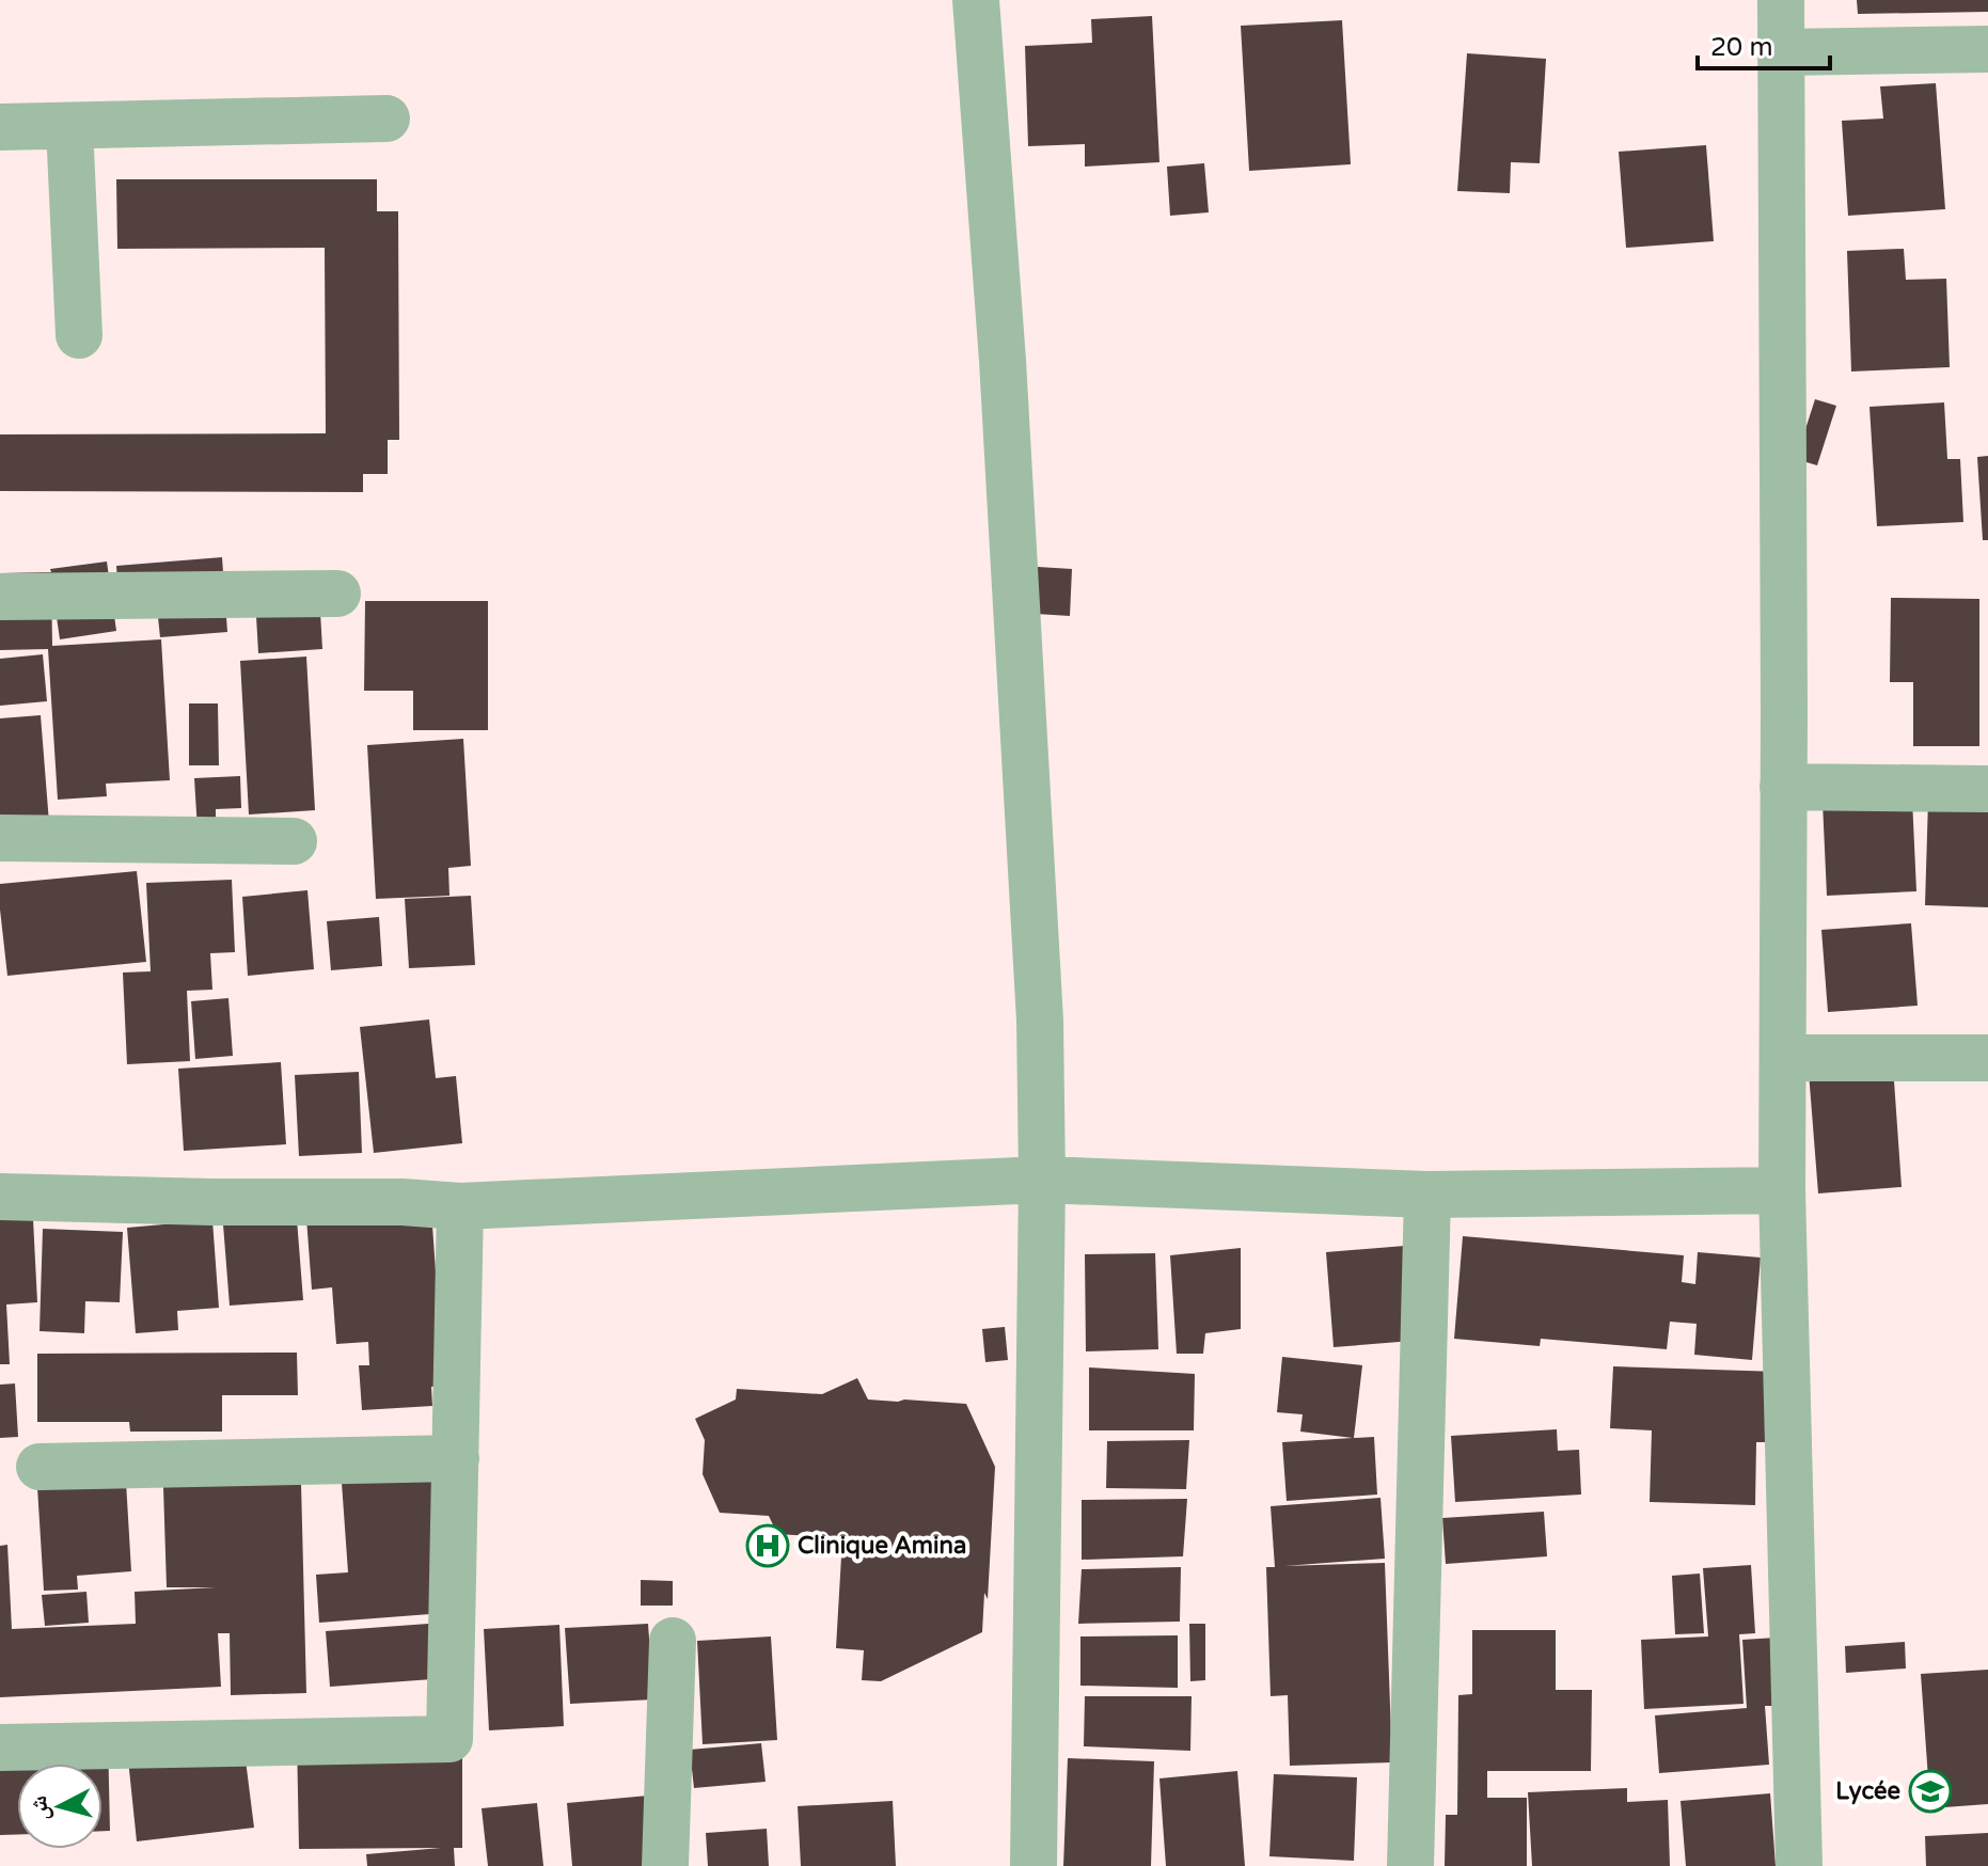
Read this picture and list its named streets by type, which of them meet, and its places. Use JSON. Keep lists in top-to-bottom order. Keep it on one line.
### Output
{"places":{"hospital":["Clinique Amina"],"school or university":["Lycée"]},"scale_bar":"20 m","north":"left"}
